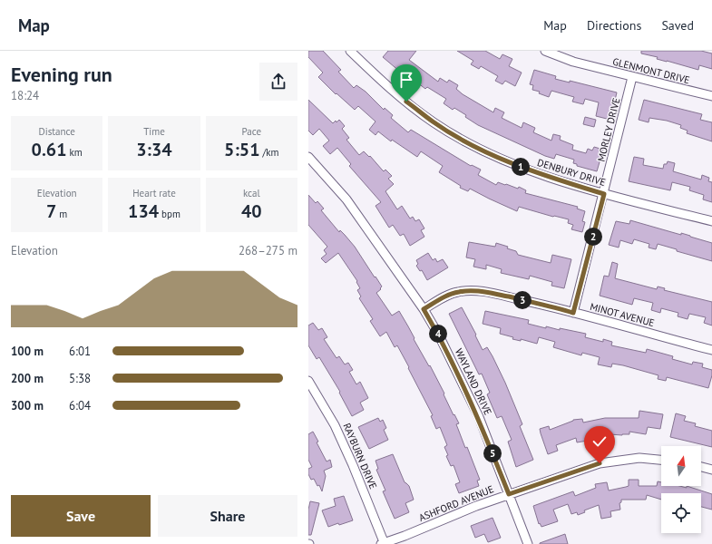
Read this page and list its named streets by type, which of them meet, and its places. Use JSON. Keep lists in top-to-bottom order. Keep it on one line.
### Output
{"streets":{"street":["GLENMONT DRIVE","MORLEY DRIVE","DENBURY DRIVE","MINOT AVENUE","WAYLAND DRIVE","RAYBURN DRIVE","ASHFORD AVENUE"]},"crossings":[["GLENMONT DRIVE","MORLEY DRIVE"],["MORLEY DRIVE","DENBURY DRIVE"],["MORLEY DRIVE","MINOT AVENUE"],["MINOT AVENUE","WAYLAND DRIVE"],["WAYLAND DRIVE","ASHFORD AVENUE"],["RAYBURN DRIVE","ASHFORD AVENUE"]],"north":"top","page":{"header":"Map","nav":["Map","Directions","Saved"],"heading":["Evening run","18:24"],"stats":[["Distance","0.61 km"],["Time","3:34"],["Pace","5:51 /km"],["Elevation","7 m"],["Heart rate","134 bpm"],["kcal","40"]],"pins":["1","2","3","4","5"],"chart":["Elevation","268–275 m"],"list":[{"name":"100 m","note":"6:01"},{"name":"200 m","note":"5:38"},{"name":"300 m","note":"6:04"}],"buttons":["Save","Share"]}}
